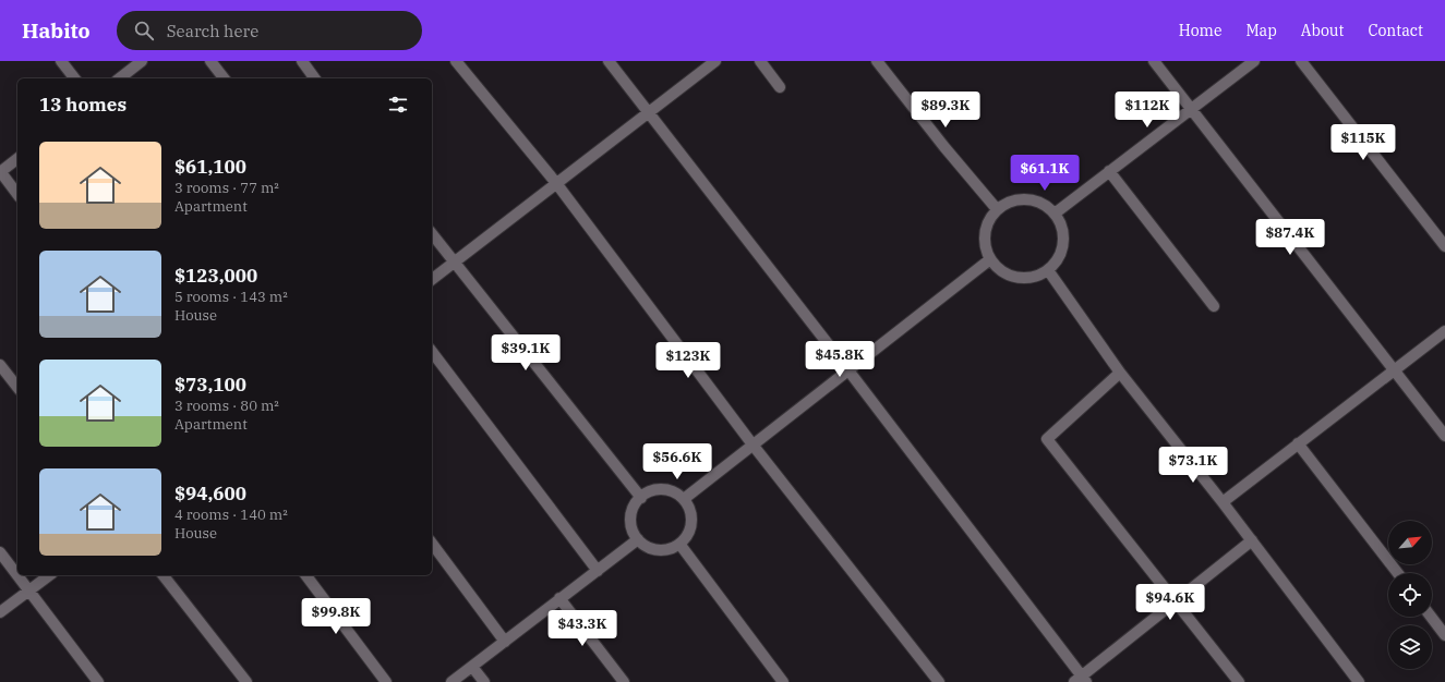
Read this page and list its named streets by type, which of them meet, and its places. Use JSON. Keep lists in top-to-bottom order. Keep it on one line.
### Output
{"north":"top right","page":{"header":"Habito","search":"Search here","nav":["Home","Map","About","Contact"],"heading":"13 homes","price":["$89.3K","$112K","$115K","$61.1K","$87.4K","$39.1K","$45.8K","$123K","$56.6K","$73.1K","$94.6K","$99.8K","$43.3K"],"list":[{"name":"$61,100","note":"3 rooms · 77 m² · Apartment"},{"name":"$123,000","note":"5 rooms · 143 m² · House"},{"name":"$73,100","note":"3 rooms · 80 m² · Apartment"},{"name":"$94,600","note":"4 rooms · 140 m² · House"}]}}
